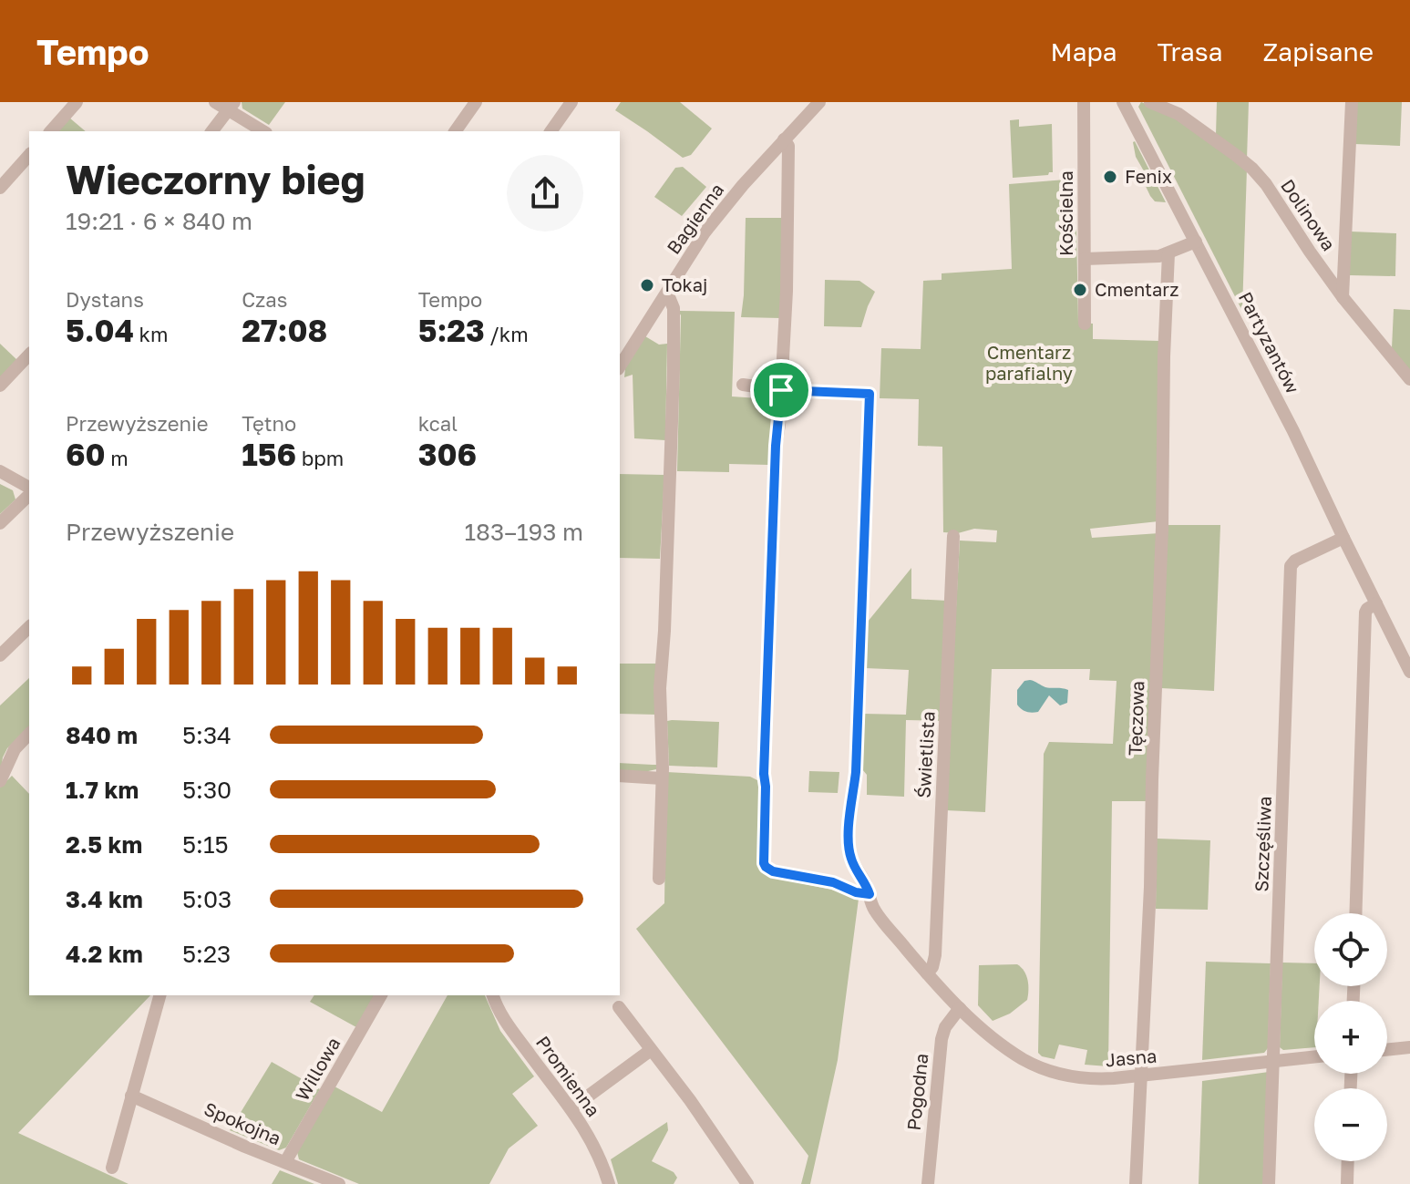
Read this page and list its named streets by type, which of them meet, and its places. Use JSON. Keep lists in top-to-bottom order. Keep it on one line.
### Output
{"streets":{"street":["Kościelna","Dolinowa","Bagienna","Partyzantów","Tęczowa","Świetlista","Szczęśliwa","Jasna","Willowa","Promienna","Pogodna","Spokojna"]},"crossings":[["Partyzantów","Szczęśliwa"],["Tęczowa","Jasna"],["Świetlista","Jasna"],["Szczęśliwa","Jasna"],["Jasna","Pogodna"],["Willowa","Spokojna"]],"parks":["Cmentarz parafialny"],"places":["Fenix","Tokaj","Cmentarz"],"page":{"header":"Tempo","nav":["Mapa","Trasa","Zapisane"],"heading":["Wieczorny bieg","19:21 · 6 × 840 m"],"stats":[["Dystans","5.04 km"],["Czas","27:08"],["Tempo","5:23 /km"],["Przewyższenie","60 m"],["Tętno","156 bpm"],["kcal","306"]],"chart":["Przewyższenie","183–193 m"],"list":[{"name":"840 m","note":"5:34"},{"name":"1.7 km","note":"5:30"},{"name":"2.5 km","note":"5:15"},{"name":"3.4 km","note":"5:03"},{"name":"4.2 km","note":"5:23"}],"map_buttons":["+","−"]}}
